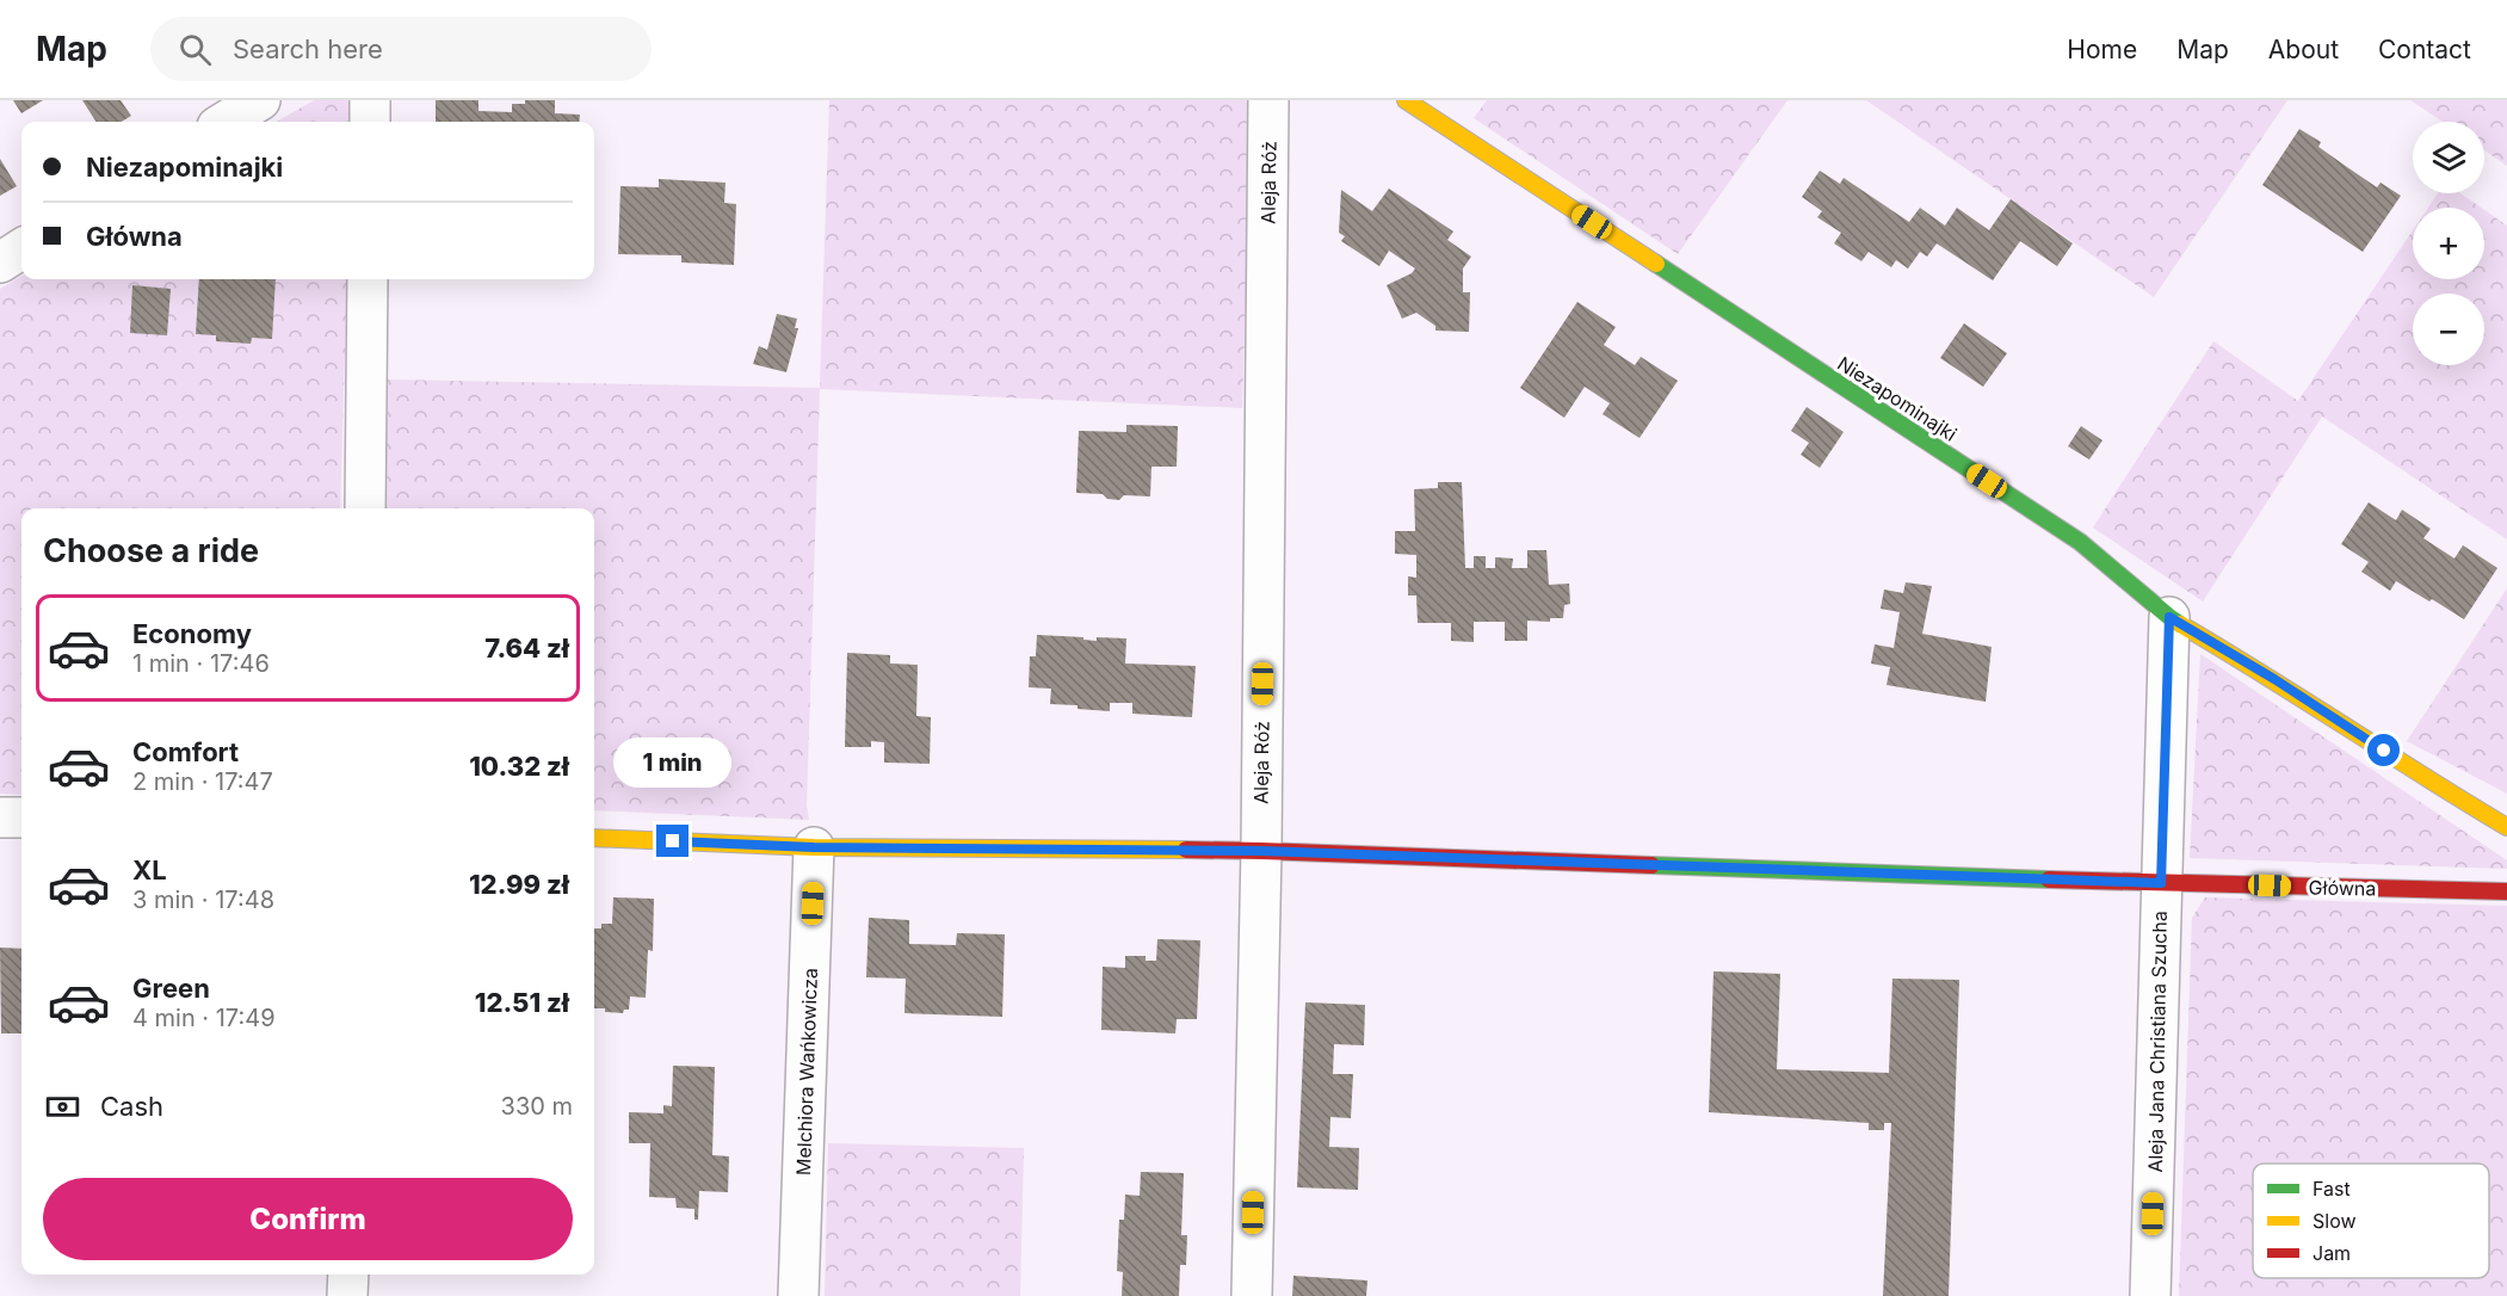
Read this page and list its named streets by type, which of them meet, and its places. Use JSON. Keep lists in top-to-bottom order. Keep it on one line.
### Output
{"streets":{"street":["Aleja Róż","Niezapominajki","Główna","Aleja Jana Christiana Szucha","Melchiora Wańkowicza"]},"crossings":[["Aleja Róż","Główna"],["Niezapominajki","Aleja Jana Christiana Szucha"],["Główna","Aleja Jana Christiana Szucha"],["Główna","Melchiora Wańkowicza"]],"legend":["Fast","Slow","Jam"],"page":{"header":"Map","search":"Search here","nav":["Home","Map","About","Contact"],"map_buttons":["+","−"],"banner":["Niezapominajki","Główna"],"heading":"Choose a ride","list":[{"name":"Economy","note":"1 min · 17:46","value":"7.64 zł"},{"name":"Comfort","note":"2 min · 17:47","value":"10.32 zł"},{"name":"XL","note":"3 min · 17:48","value":"12.99 zł"},{"name":"Green","note":"4 min · 17:49","value":"12.51 zł"}],"bubble":"1 min","pay":["Cash","330 m"],"buttons":"Confirm"}}
